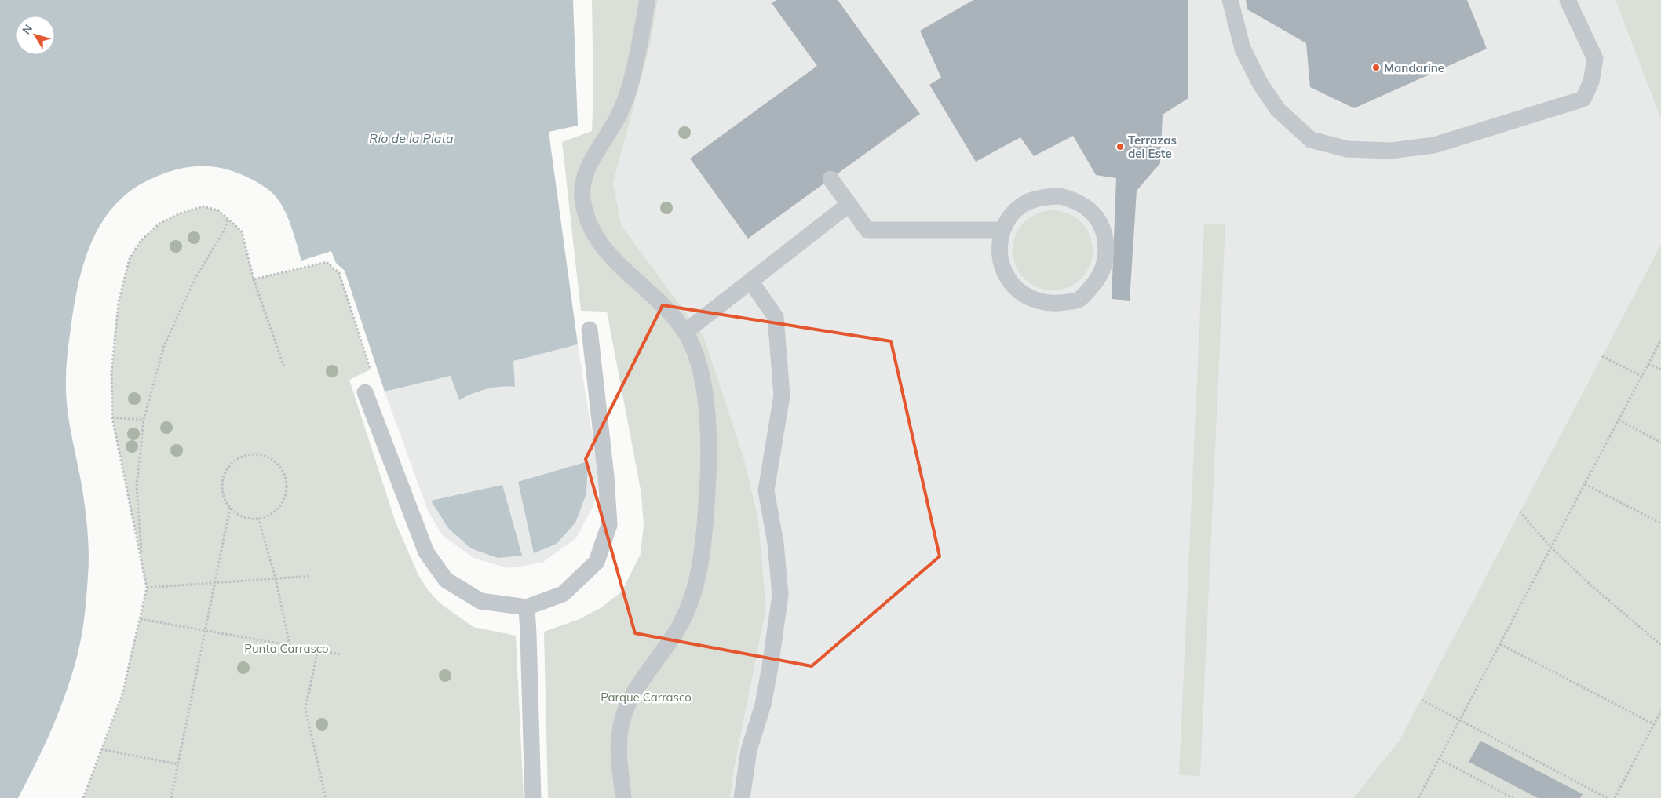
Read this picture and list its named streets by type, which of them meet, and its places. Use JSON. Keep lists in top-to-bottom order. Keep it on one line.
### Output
{"water":["Río de la Plata"],"parks":["Punta Carrasco","Parque Carrasco"],"places":["Mandarine","Terrazas del Este"],"north":"top left"}
